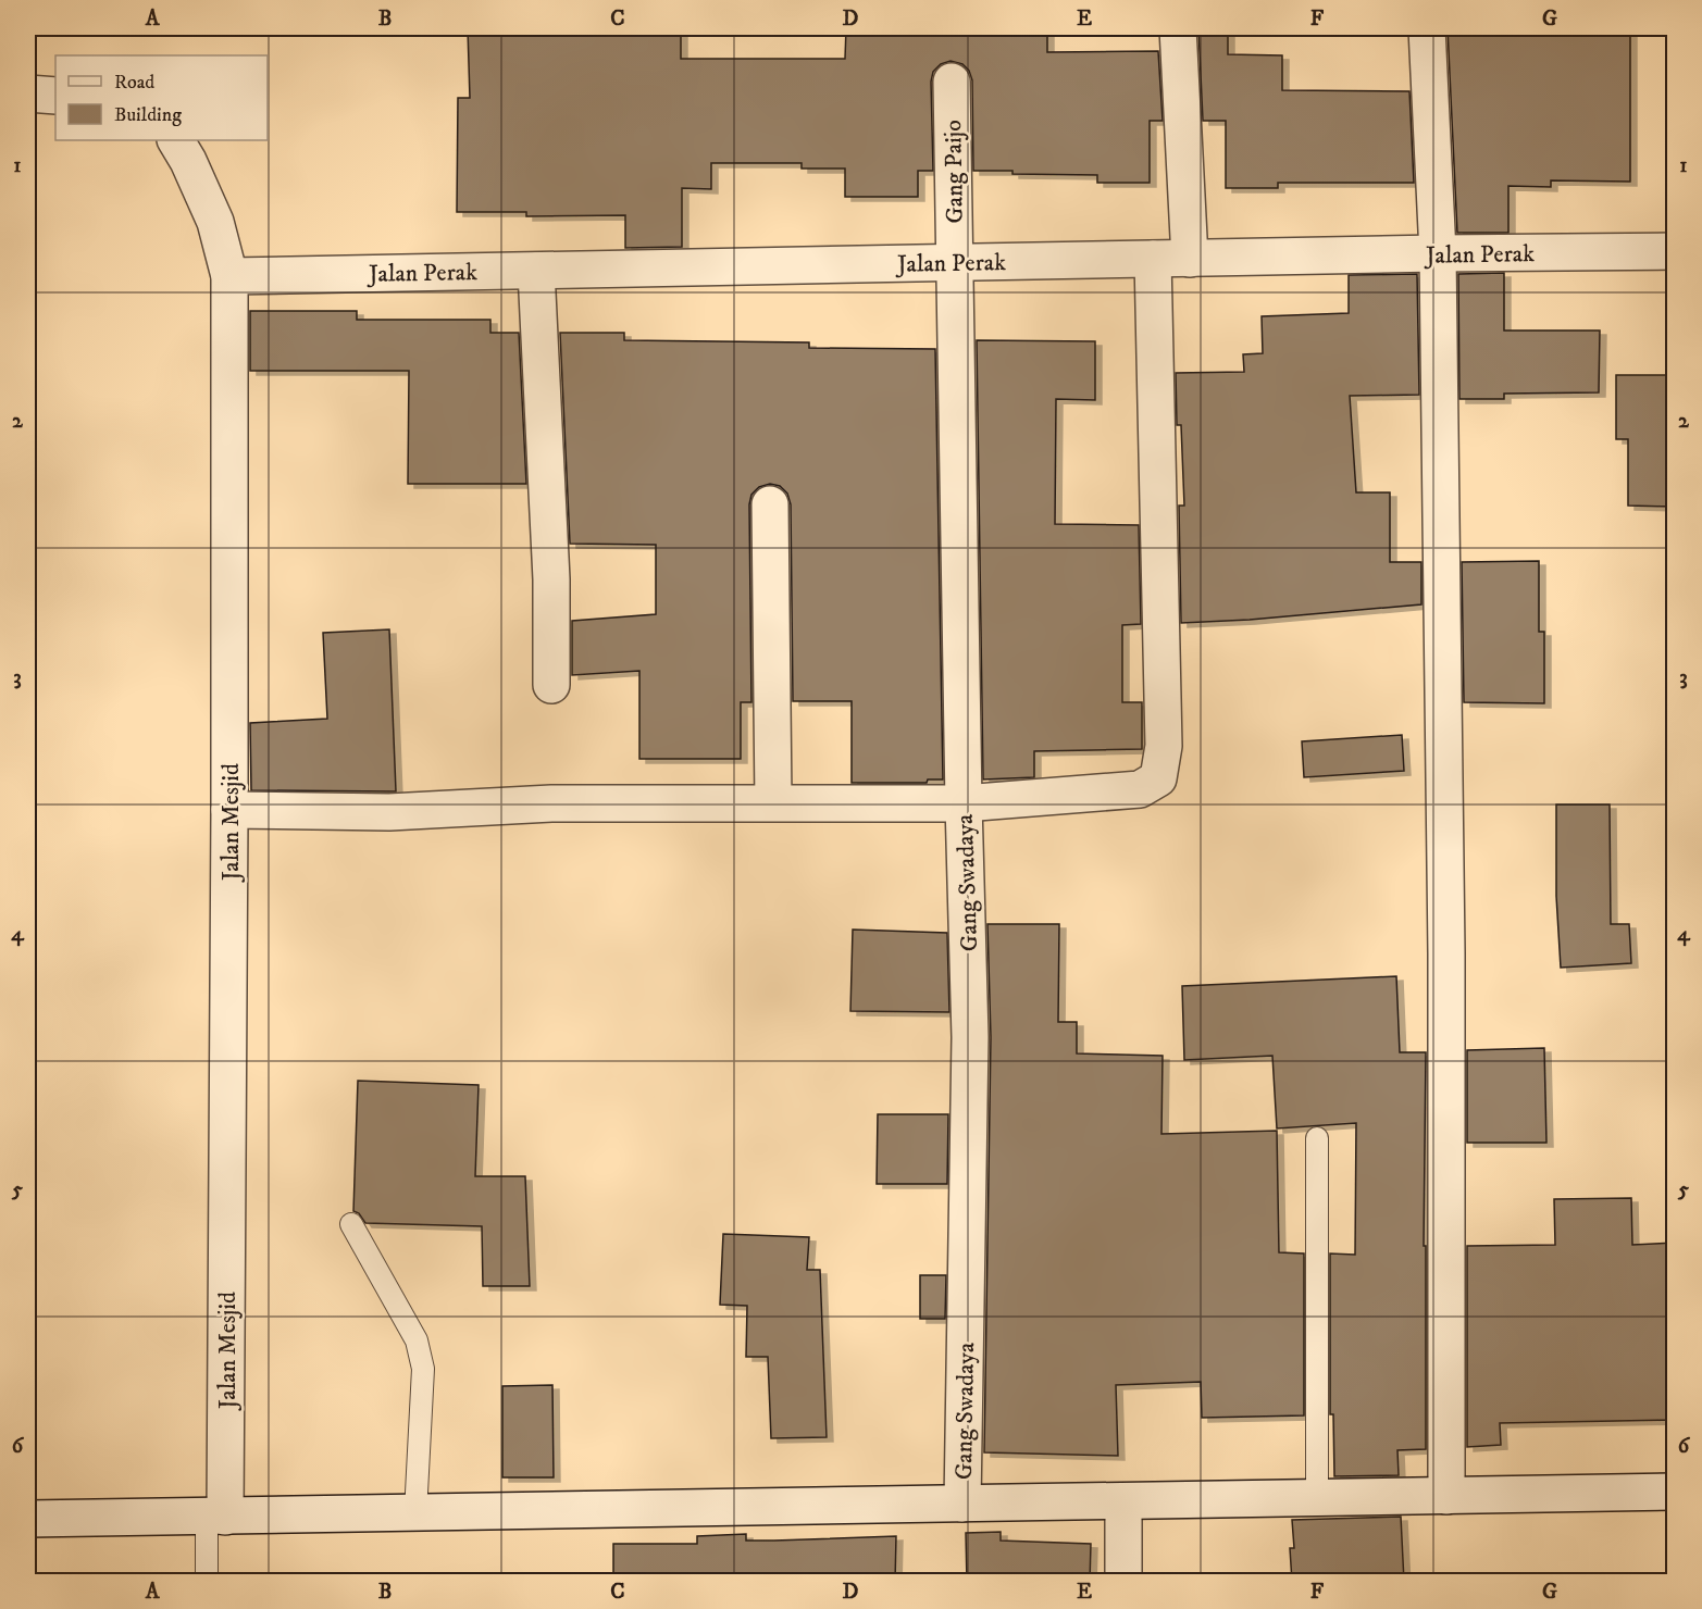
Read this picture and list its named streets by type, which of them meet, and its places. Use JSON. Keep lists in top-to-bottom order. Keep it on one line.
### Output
{"streets":{"street":["Gang Paijo","Jalan Perak","Jalan Mesjid","Gang Swadaya"]},"crossings":[["Gang Paijo","Jalan Perak"],["Gang Paijo","Gang Swadaya"],["Jalan Perak","Jalan Mesjid"],["Jalan Perak","Gang Swadaya"]],"legend":["Road","Building"],"grid":{"columns":["A","B","C","D","E","F","G"],"rows":["1","2","3","4","5","6"]}}
